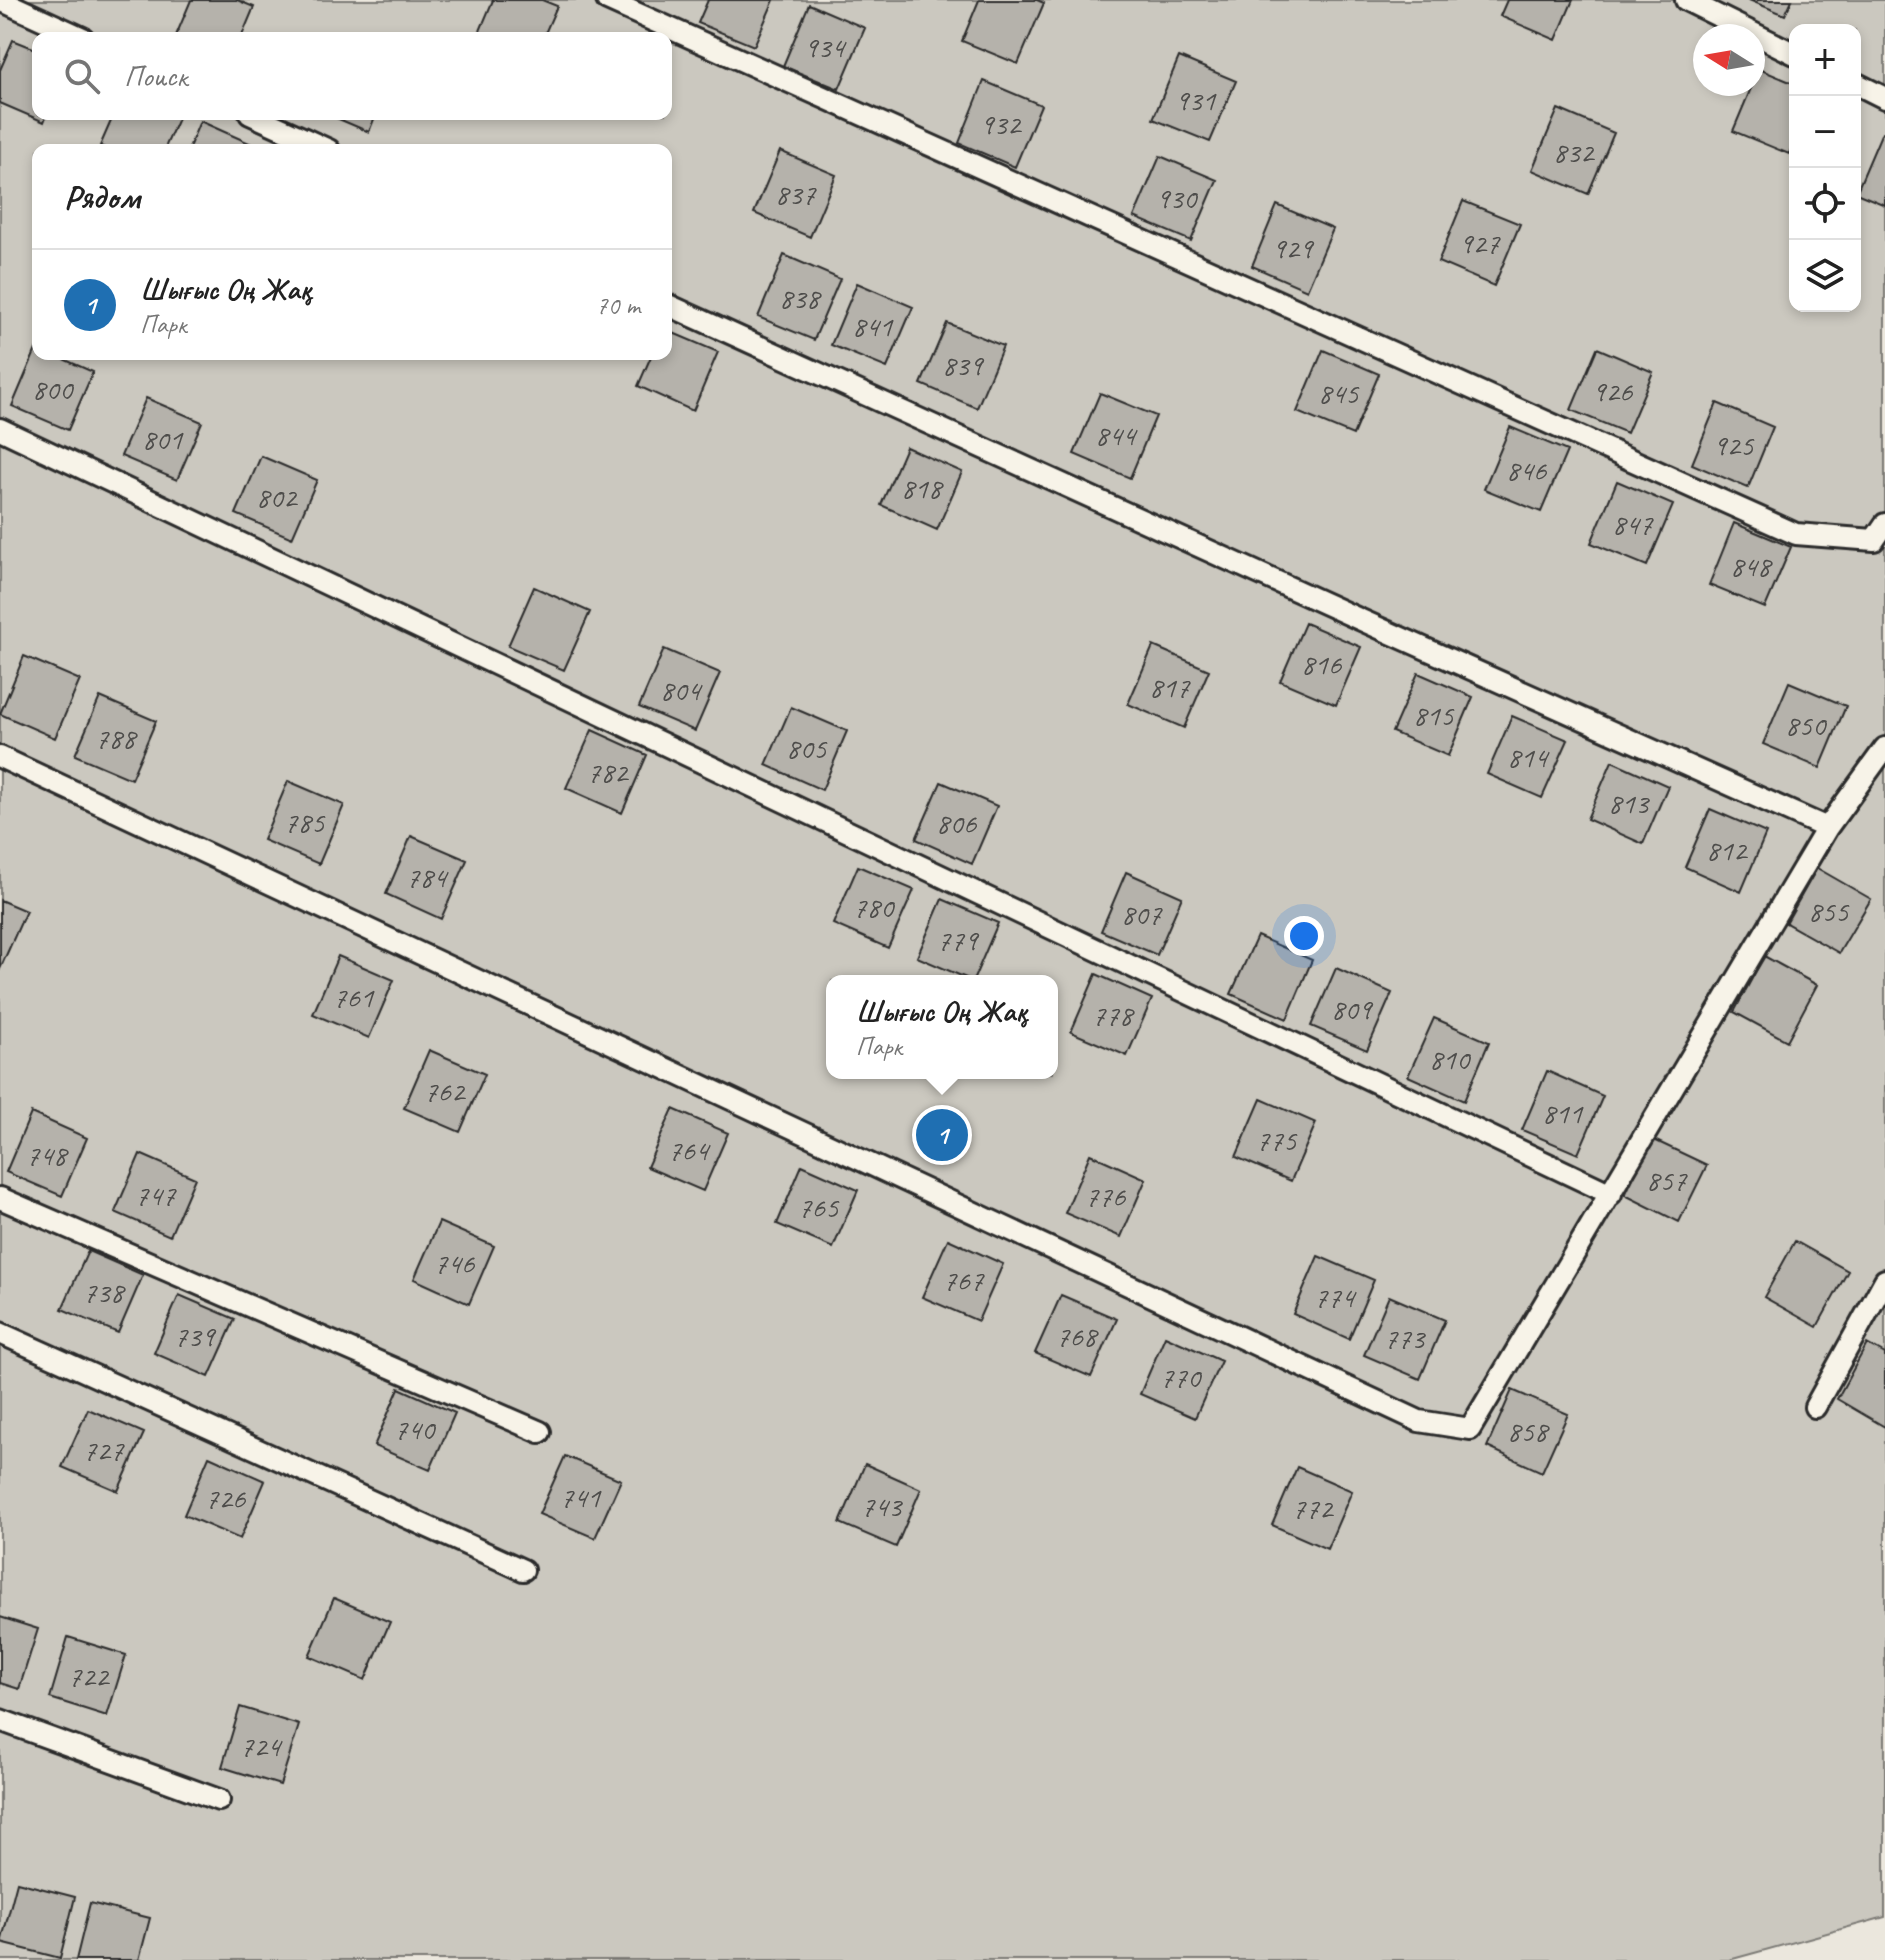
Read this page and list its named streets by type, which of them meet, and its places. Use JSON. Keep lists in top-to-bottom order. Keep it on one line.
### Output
{"house_numbers":["934","931","932","832","837","930","927","929","838","841","839","800","926","845","844","801","925","846","818","802","847","848","816","817","804","815","850","788","805","814","782","813","785","806","812","784","780","855","807","779","761","809","778","810","762","811","775","764","748","857","747","776","765","746","767","738","774","739","768","773","770","740","858","727","741","726","743","772","722","724"],"north":"left","page":{"map_buttons":["+","−"],"search":"Поиск","heading":"Рядом","list":[{"mark":"1","name":"Шығыс Оң Жақ","note":"Парк","value":"70 m"}],"popup":["Шығыс Оң Жақ","Парк"],"pins":"1"}}
